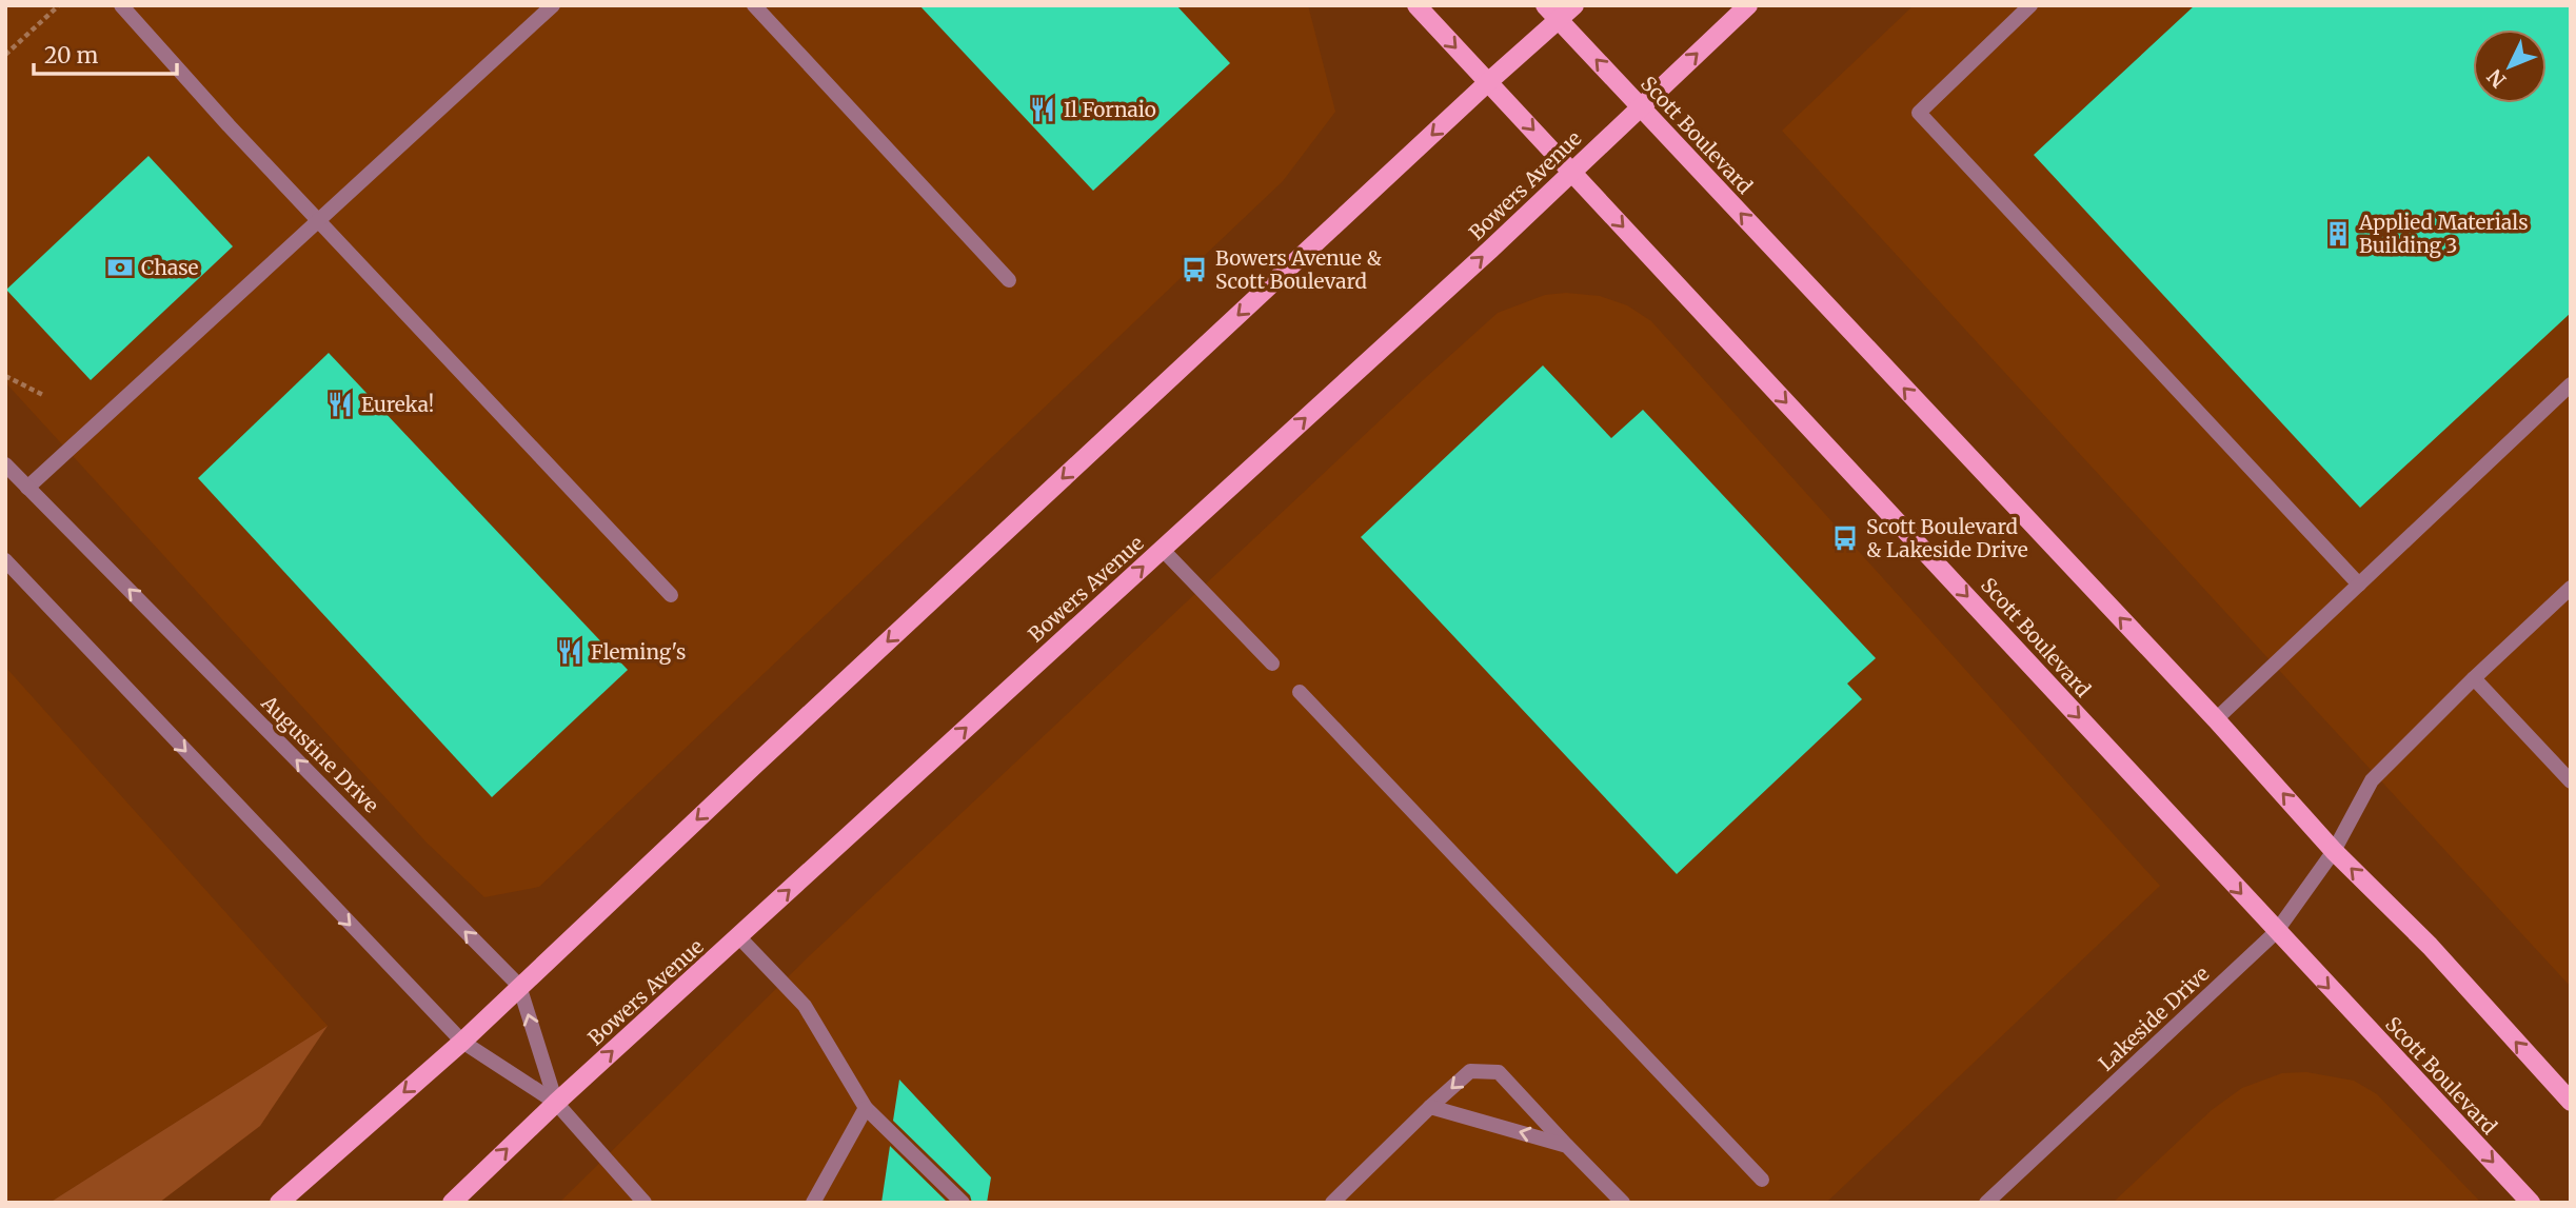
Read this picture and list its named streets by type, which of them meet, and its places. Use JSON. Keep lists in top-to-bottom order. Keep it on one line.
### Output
{"streets":{"main road":["Scott Boulevard","Bowers Avenue"],"street":["Augustine Drive","Lakeside Drive"]},"crossings":[["Scott Boulevard","Bowers Avenue"],["Scott Boulevard","Lakeside Drive"],["Bowers Avenue","Augustine Drive"]],"places":{"restaurant":["Il Fornaio","Eureka!","Fleming's"],"building":["Applied Materials Building 3"],"bank":["Chase"],"bus stop":["Bowers Avenue & Scott Boulevard","Scott Boulevard & Lakeside Drive"]},"scale_bar":"20 m","north":"bottom left"}
